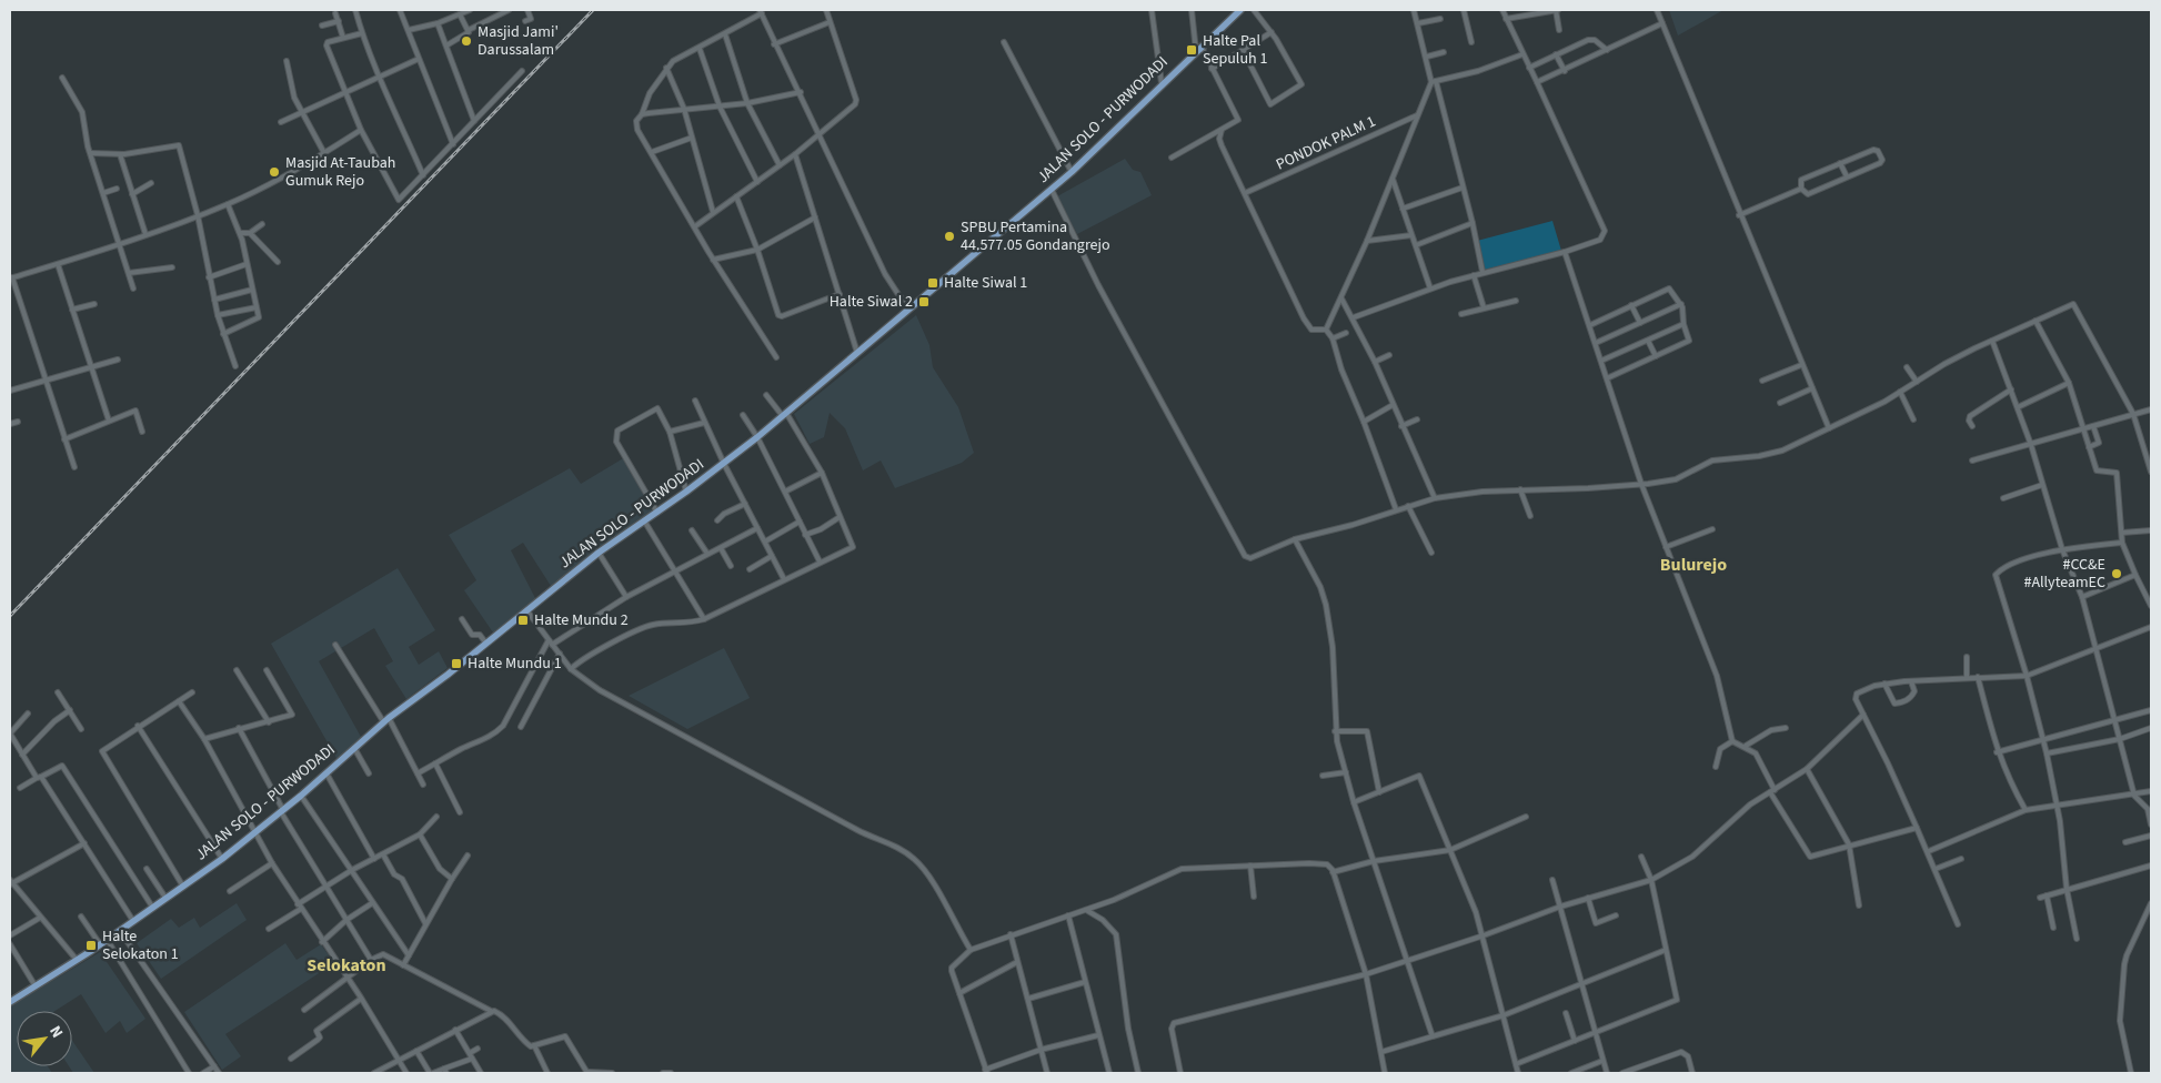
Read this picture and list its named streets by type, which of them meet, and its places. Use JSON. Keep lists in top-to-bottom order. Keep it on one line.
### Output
{"streets":{"main road":["JALAN SOLO - PURWODADI"],"street":["PONDOK PALM 1"]},"districts":["Bulurejo","Selokaton"],"places":{"other":["Masjid Jami' Darussalam","Masjid At-Taubah Gumuk Rejo","SPBU Pertamina 44.577.05 Gondangrejo","#CC&E #AllyteamEC"],"transit":["Halte Pal Sepuluh 1","Halte Siwal 1","Halte Siwal 2","Halte Mundu 2","Halte Mundu 1","Halte Selokaton 1"]},"north":"top right"}
